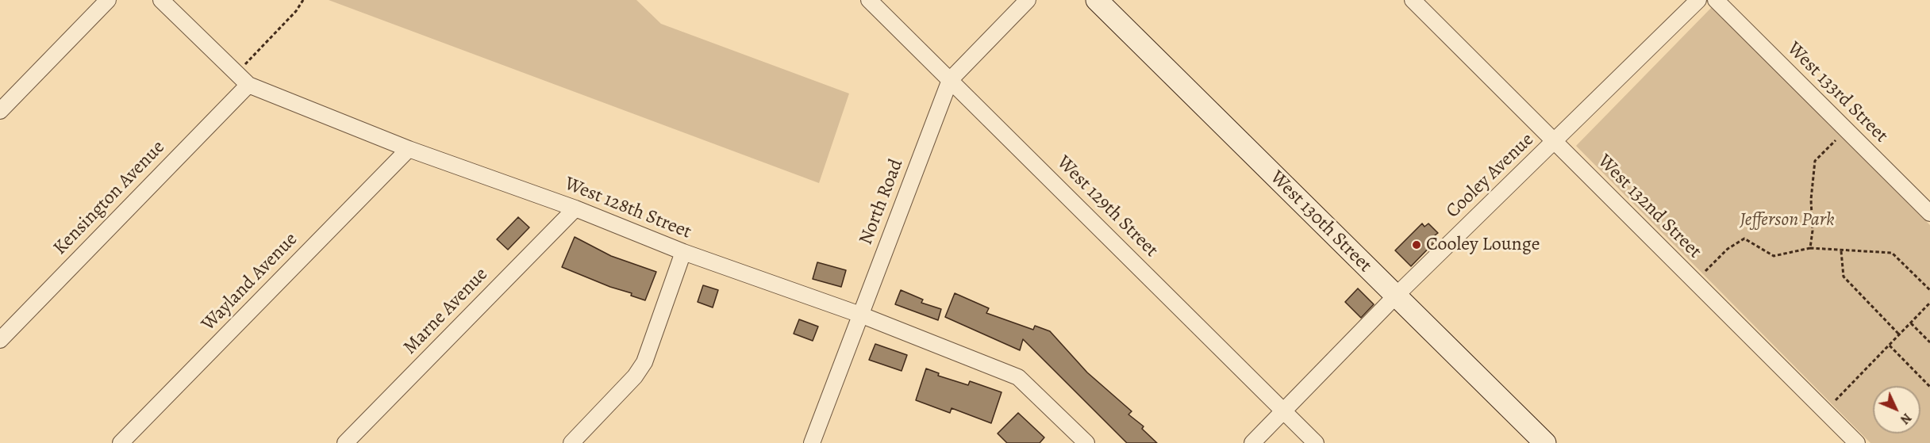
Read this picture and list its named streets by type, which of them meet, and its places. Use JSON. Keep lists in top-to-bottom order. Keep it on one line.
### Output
{"streets":{"main road":["West 130th Street"],"street":["West 133rd Street","Cooley Avenue","Kensington Avenue","North Road","West 129th Street","West 132nd Street","West 128th Street","Wayland Avenue","Marne Avenue"]},"crossings":[["Cooley Avenue","West 129th Street"],["Cooley Avenue","West 132nd Street"],["Cooley Avenue","West 130th Street"],["Kensington Avenue","West 128th Street"],["North Road","West 129th Street"],["North Road","West 128th Street"],["West 128th Street","Wayland Avenue"],["West 128th Street","Marne Avenue"]],"parks":["Jefferson Park"],"places":["Cooley Lounge"],"north":"bottom right"}
